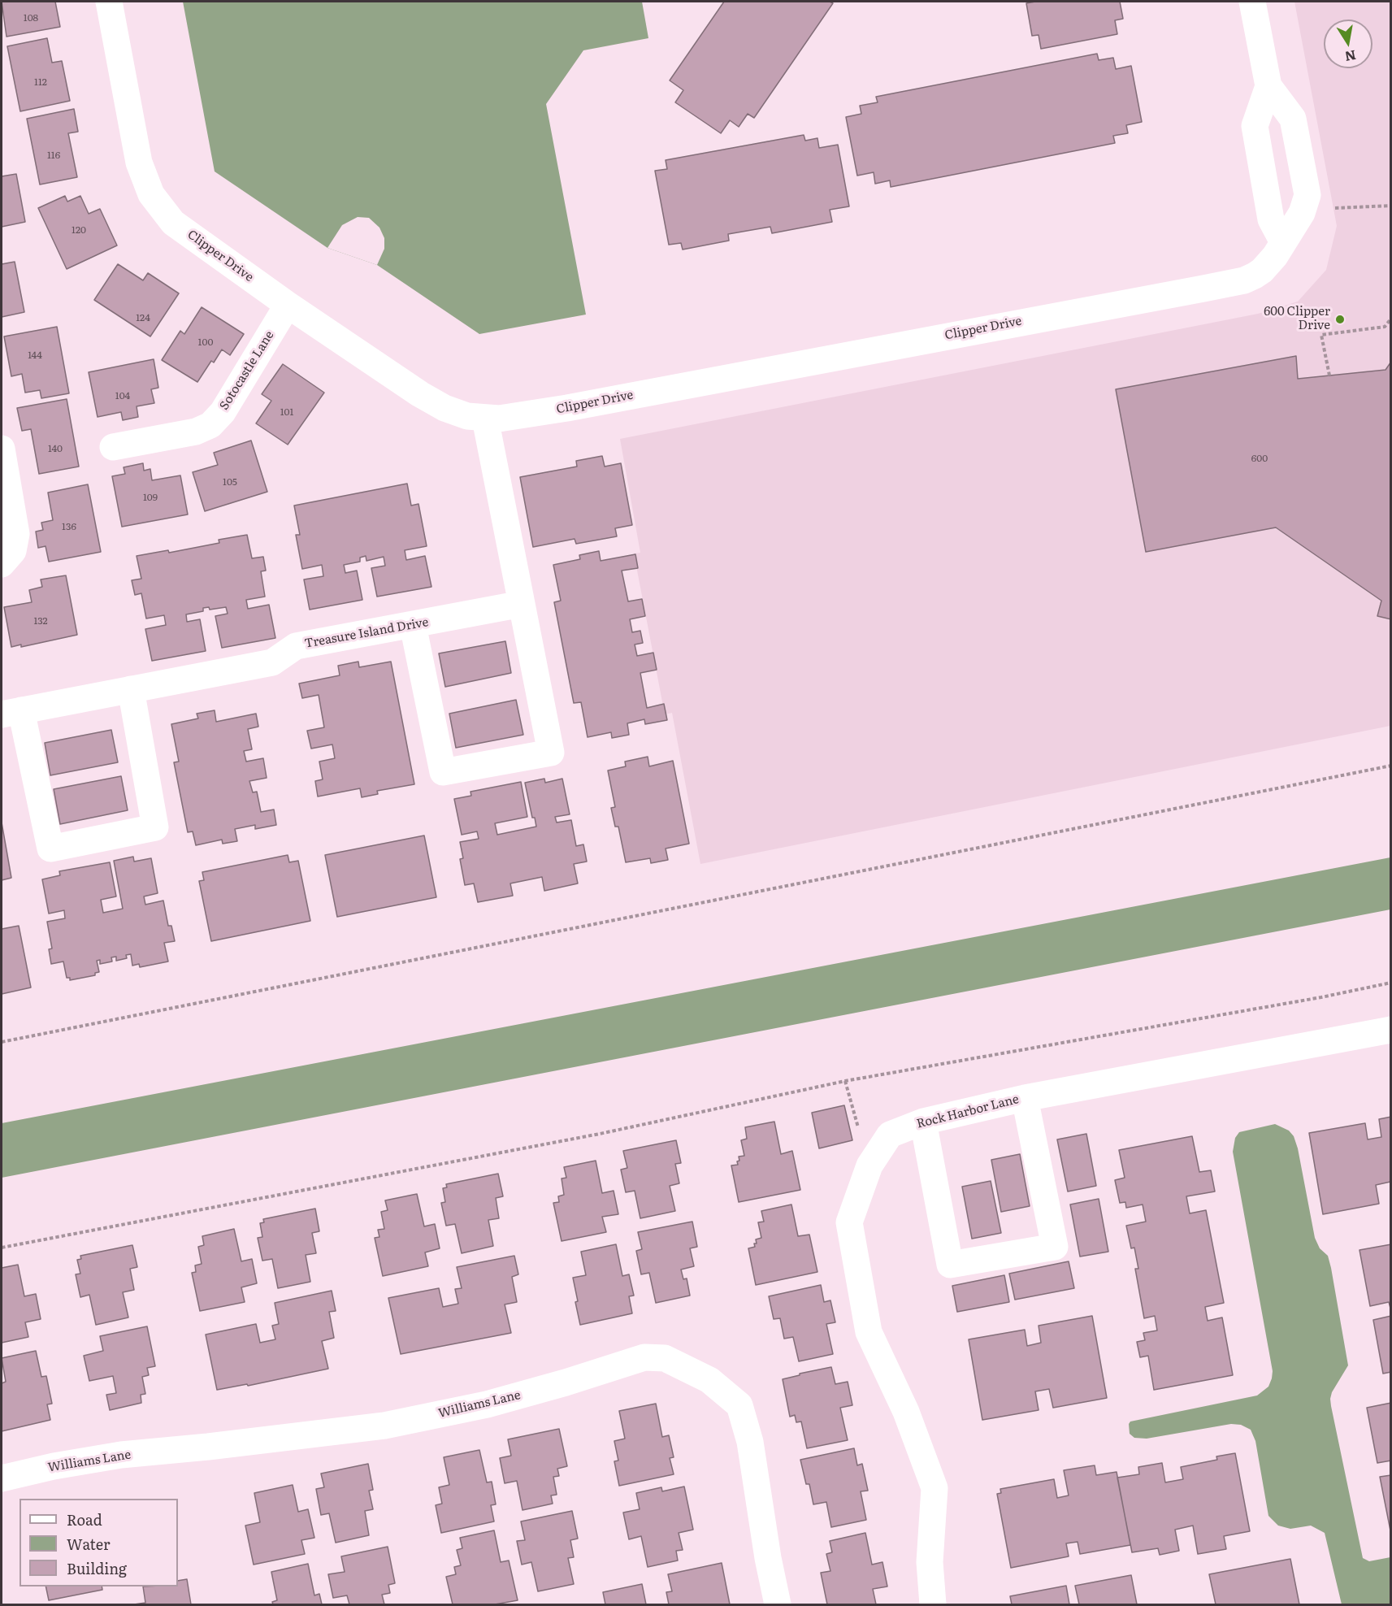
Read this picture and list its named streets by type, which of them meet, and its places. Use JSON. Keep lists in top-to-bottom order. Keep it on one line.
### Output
{"streets":{"street":["Clipper Drive","Sotocastle Lane","Treasure Island Drive","Rock Harbor Lane","Williams Lane"]},"crossings":[["Clipper Drive","Sotocastle Lane"]],"places":["600 Clipper Drive"],"house_numbers":["108","112","116","120","124","100","144","104","101","140","600","105","109","136","132"],"legend":["Road","Water","Building"],"north":"bottom"}
